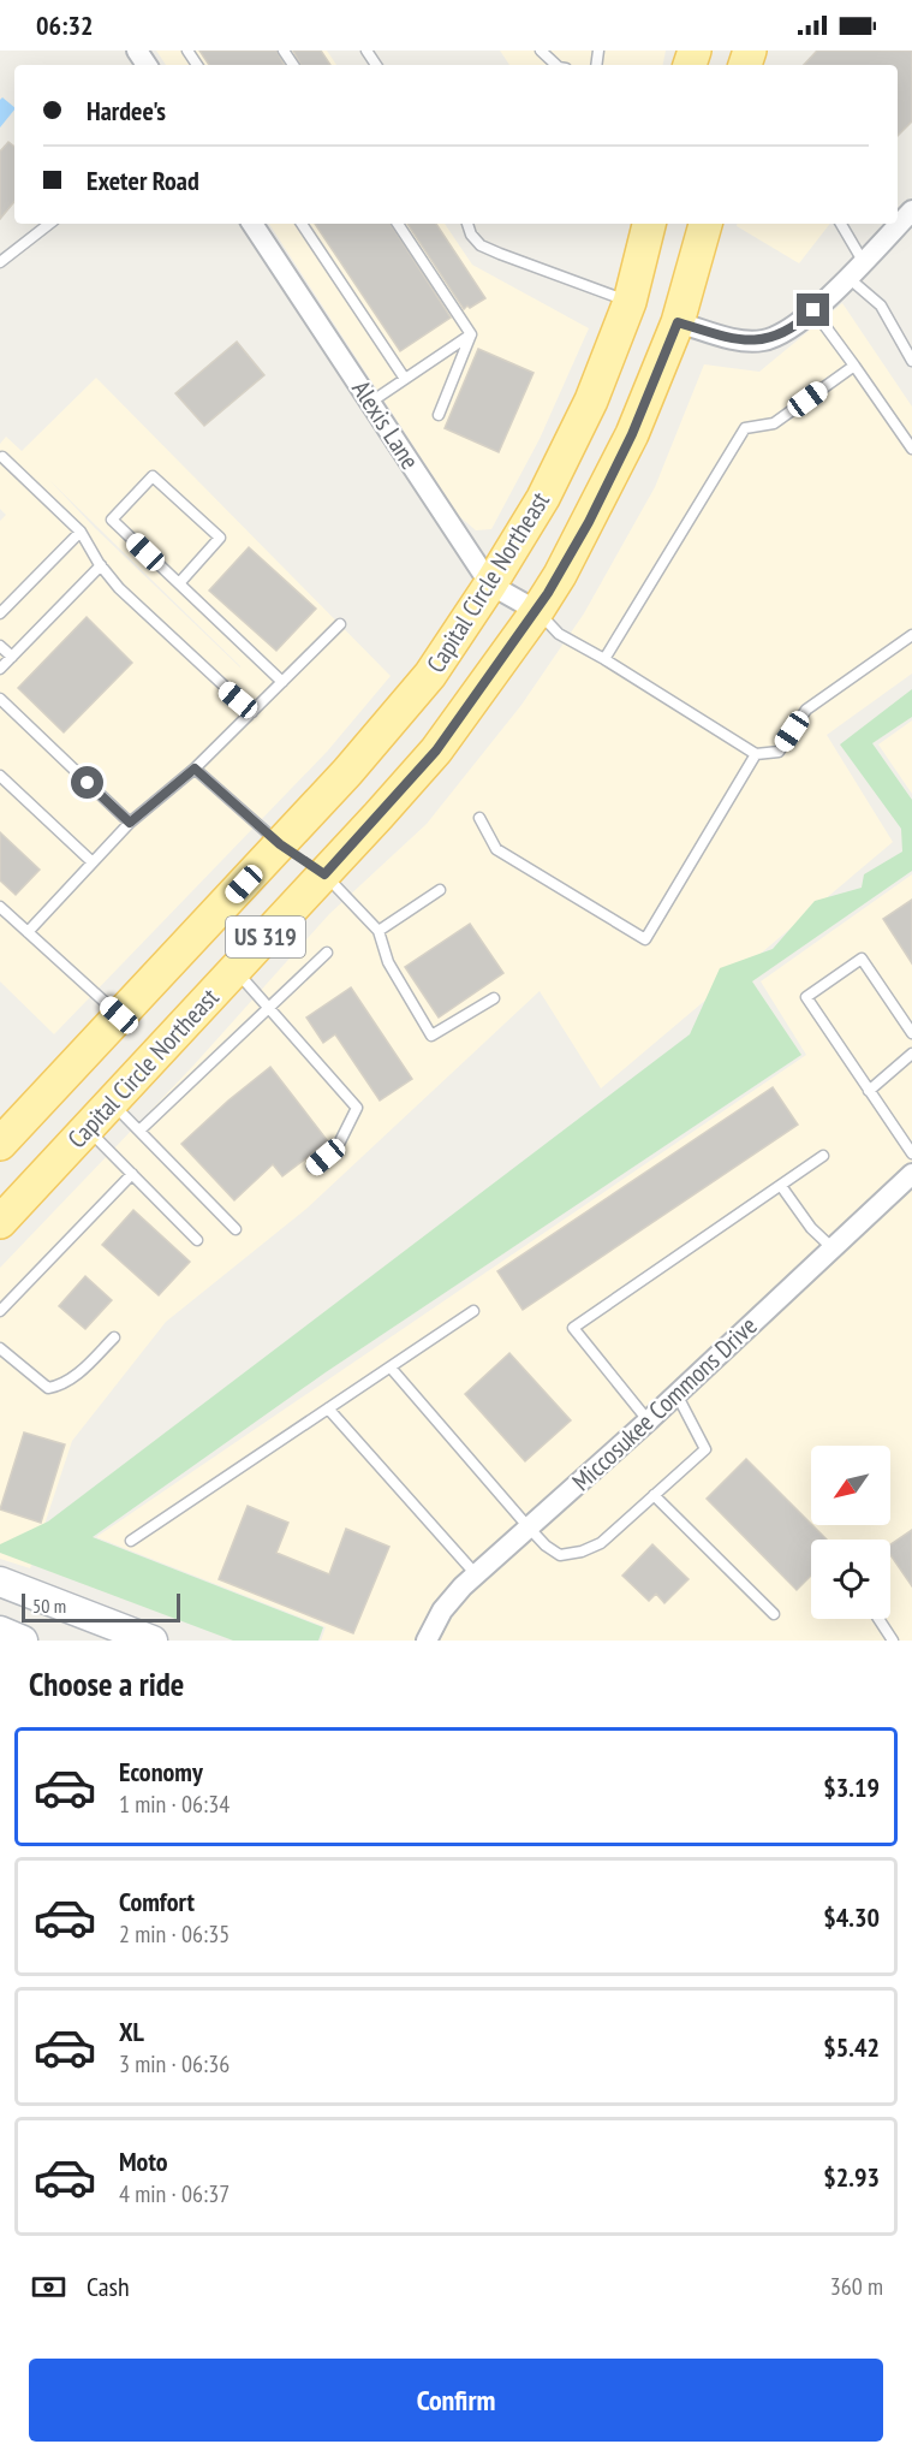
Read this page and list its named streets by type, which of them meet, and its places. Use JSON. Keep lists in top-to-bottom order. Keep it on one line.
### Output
{"streets":{"main road":["Capital Circle Northeast","US 319"],"street":["Alexis Lane","Miccosukee Commons Drive"]},"crossings":[["Alexis Lane","Capital Circle Northeast"]],"scale_bar":"50 m","north":"bottom left","page":{"status":"06:32","banner":["Hardee's","Exeter Road"],"scale":"50 m","heading":"Choose a ride","list":[{"name":"Economy","note":"1 min · 06:34","value":"$3.19"},{"name":"Comfort","note":"2 min · 06:35","value":"$4.30"},{"name":"XL","note":"3 min · 06:36","value":"$5.42"},{"name":"Moto","note":"4 min · 06:37","value":"$2.93"}],"pay":["Cash","360 m"],"buttons":"Confirm"}}
